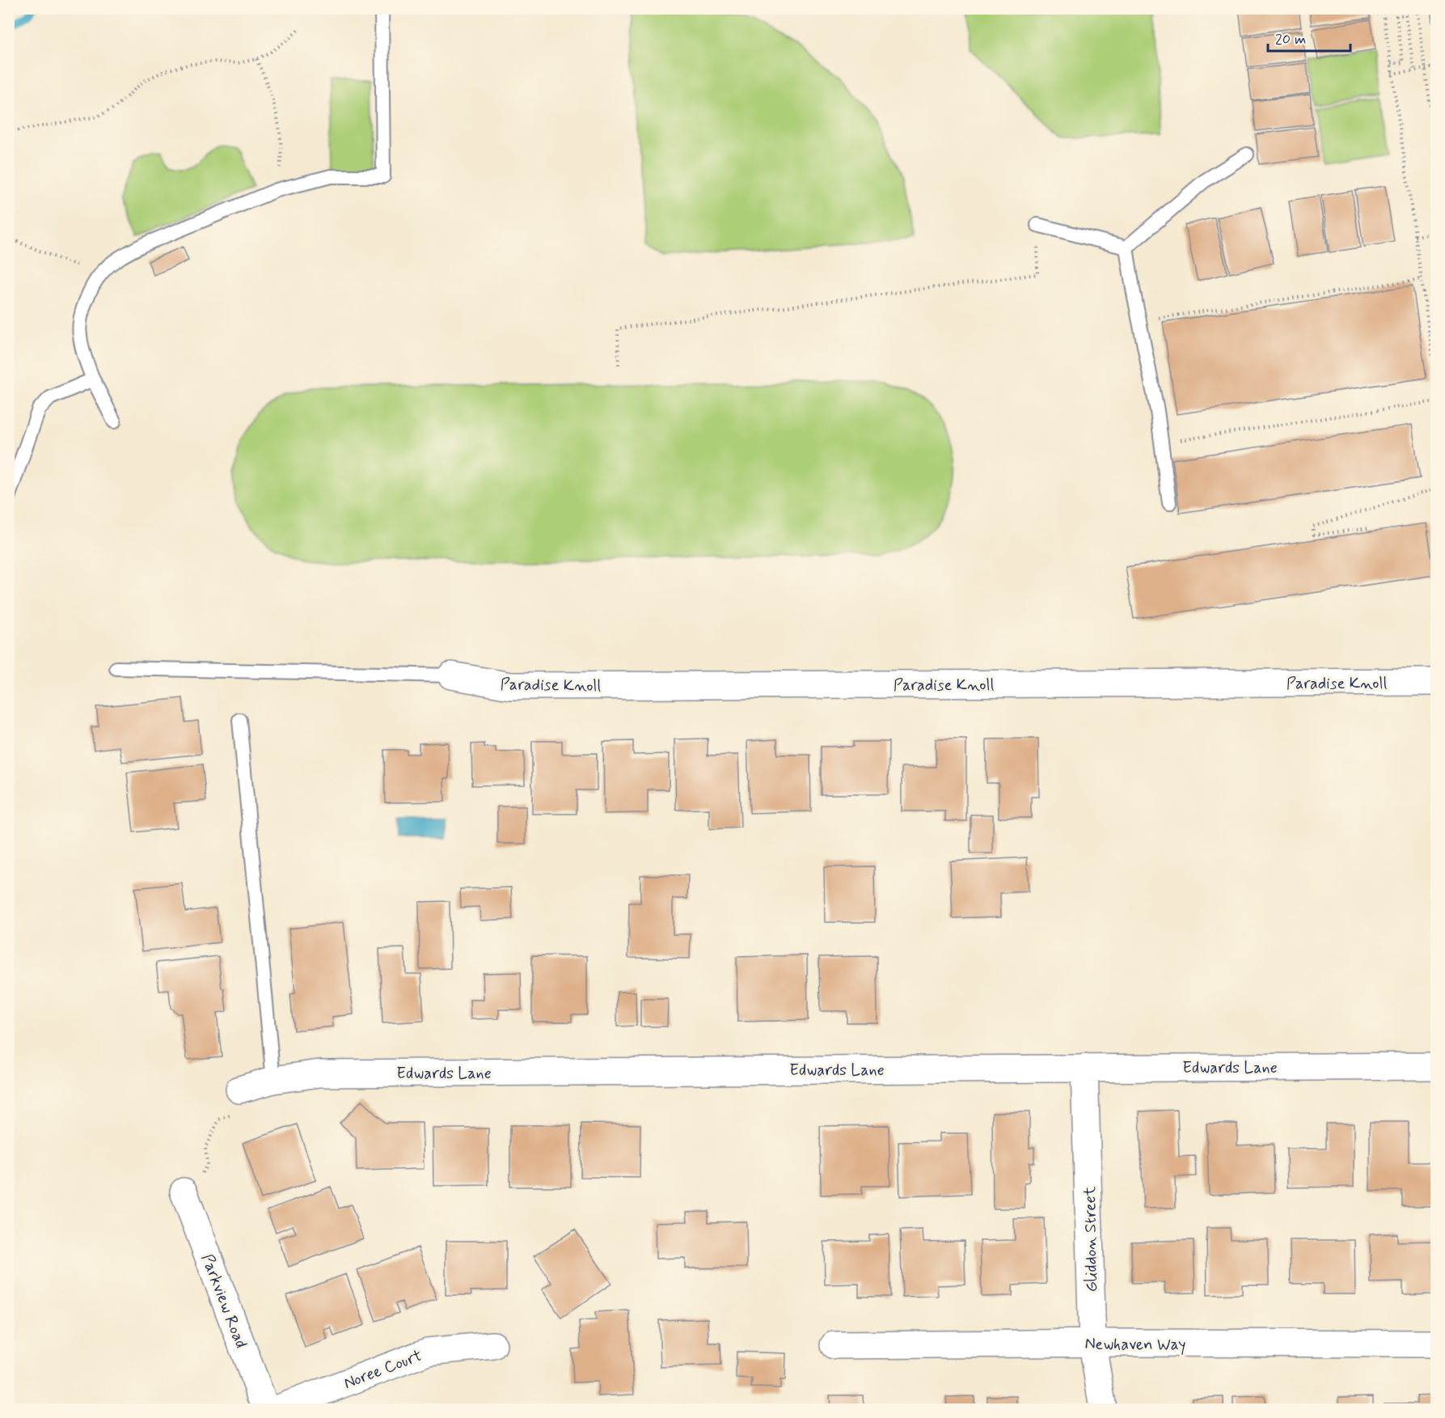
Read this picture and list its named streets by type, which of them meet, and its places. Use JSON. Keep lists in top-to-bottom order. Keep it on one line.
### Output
{"streets":{"street":["Paradise Knoll","Edwards Lane","Gliddon Street","Parkview Road","Newhaven Way","Noree Court"]},"crossings":[["Edwards Lane","Gliddon Street"],["Gliddon Street","Newhaven Way"]],"scale_bar":"20 m"}
